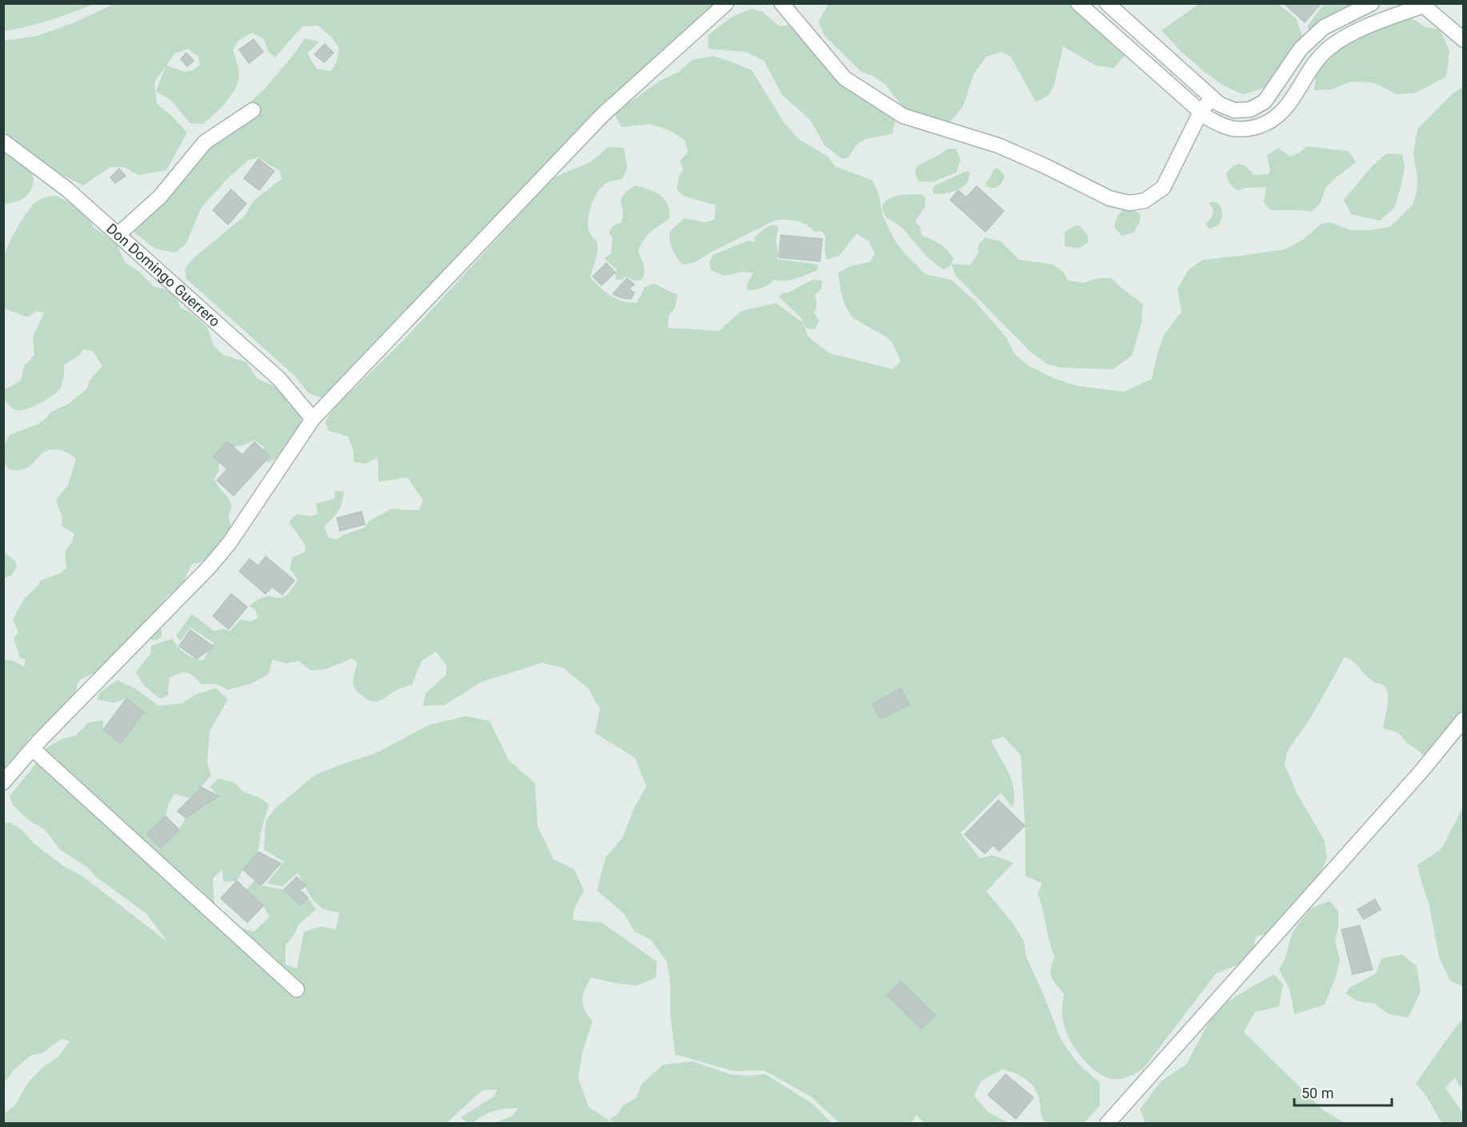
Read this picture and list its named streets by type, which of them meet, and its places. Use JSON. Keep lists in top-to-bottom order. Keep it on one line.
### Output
{"streets":{"street":["Don Domingo Guerrero"]},"scale_bar":"50 m"}
